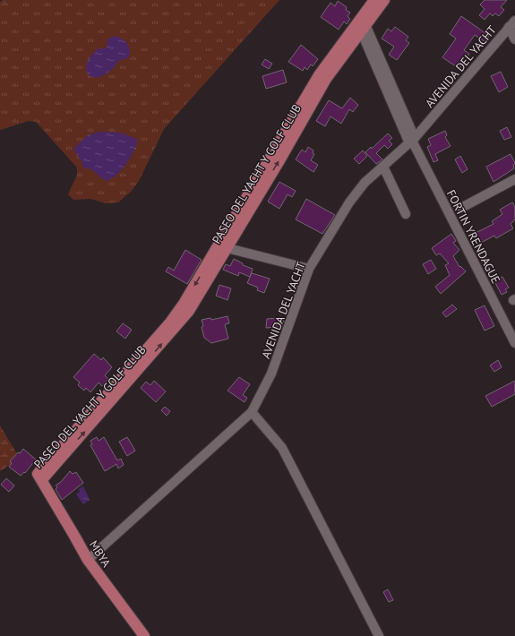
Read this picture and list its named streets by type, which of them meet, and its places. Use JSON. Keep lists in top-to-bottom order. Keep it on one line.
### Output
{"streets":{"main road":["PASEO DEL YACHT Y GOLF CLUB","MBYA"],"street":["AVENIDA DEL YACHT","FORTIN YRENDAGUE"]},"crossings":[["AVENIDA DEL YACHT","FORTIN YRENDAGUE"],["AVENIDA DEL YACHT","MBYA"],["PASEO DEL YACHT Y GOLF CLUB","FORTIN YRENDAGUE"],["PASEO DEL YACHT Y GOLF CLUB","MBYA"]]}
